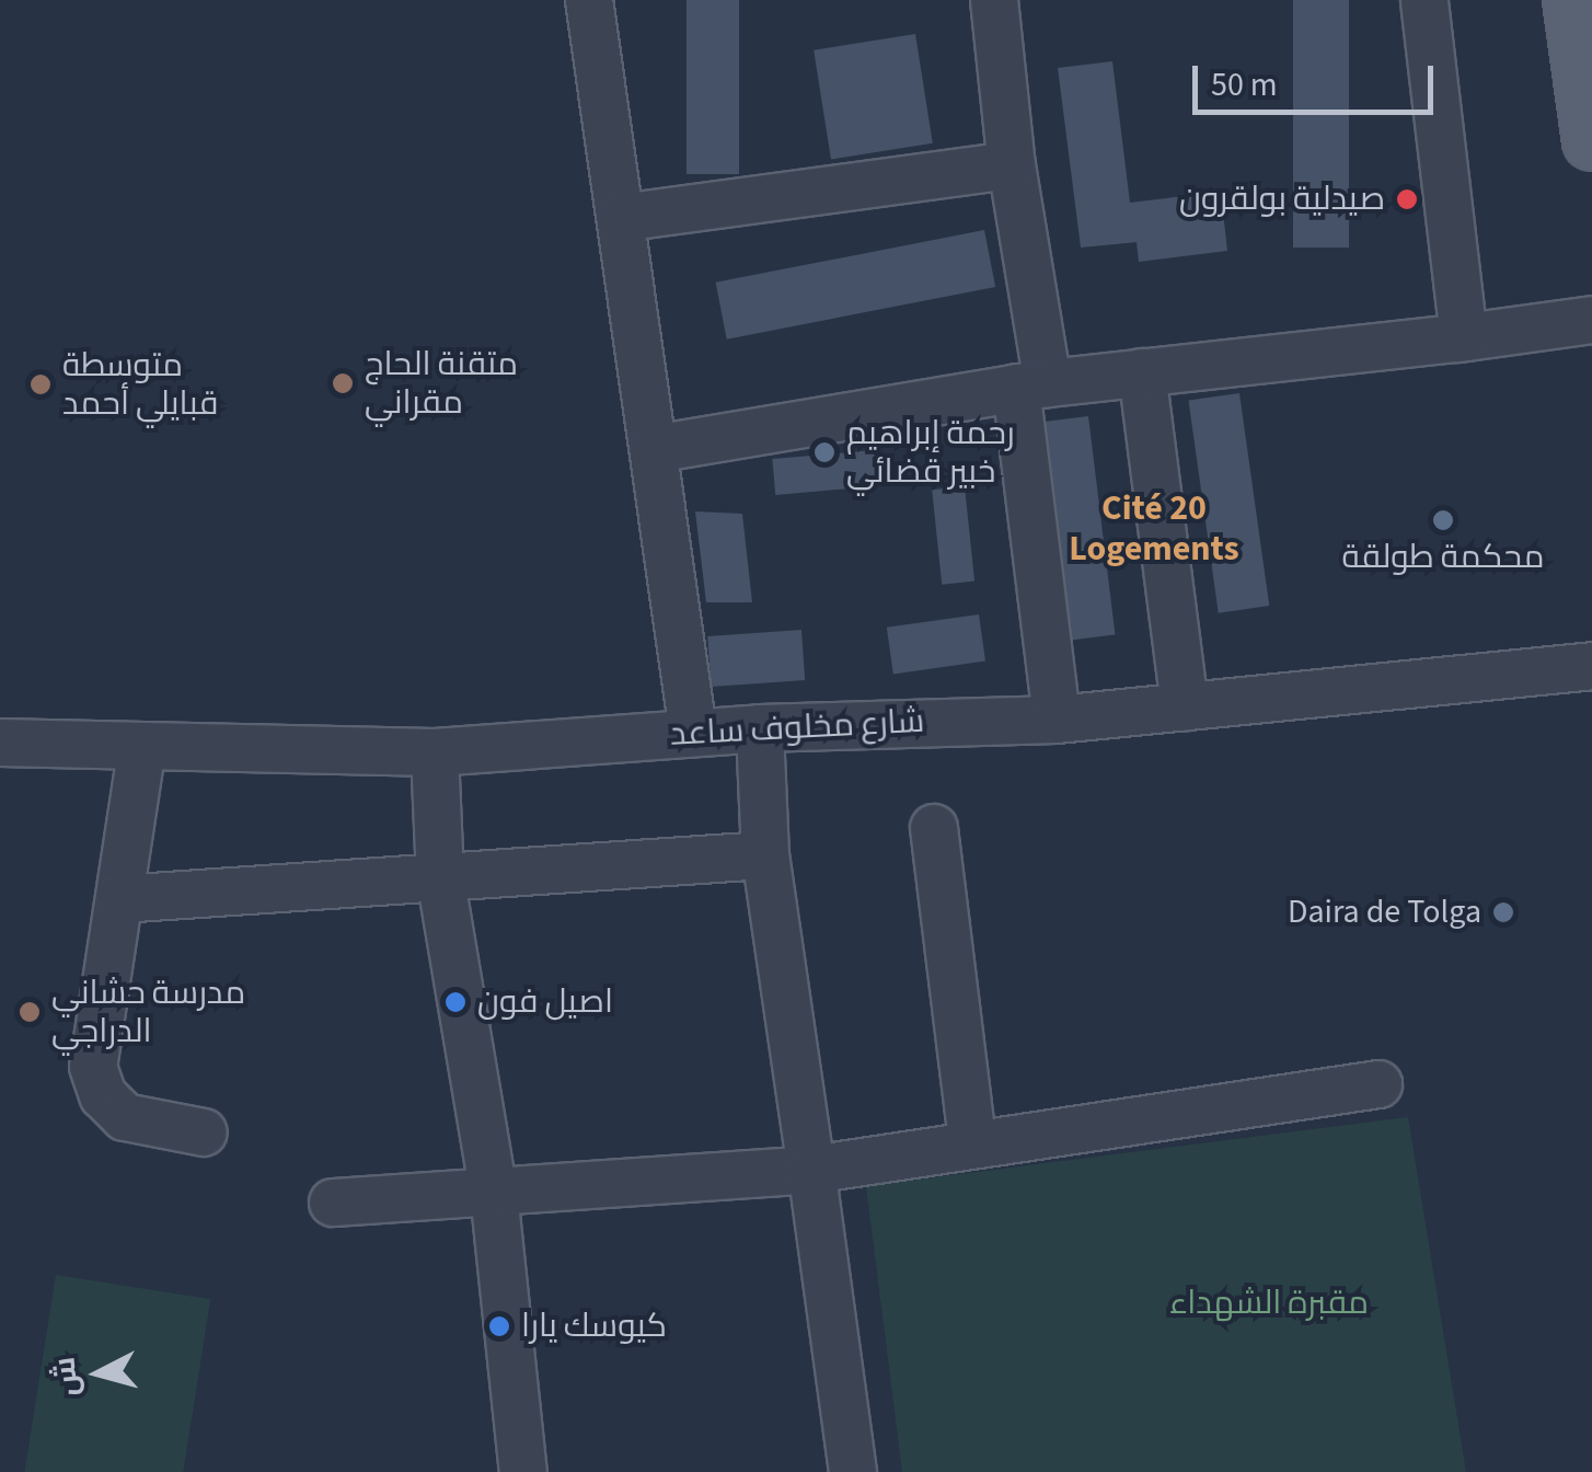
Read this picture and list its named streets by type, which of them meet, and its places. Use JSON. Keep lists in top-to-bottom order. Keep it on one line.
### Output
{"streets":{"street":["شارع مخلوف ساعد"]},"districts":["Cité 20 Logements"],"parks":["مقبرة الشهداء"],"places":["صيدلية بولقرون","متقنة الحاج مقراني","متوسطة قبايلي أحمد","رحمة إبراهيم خبير قضائي","محكمة طولقة","Daira de Tolga","اصيل فون","مدرسة حشاني الدراجي","كيوسك يارا"],"scale_bar":"50 m","north":"left"}
